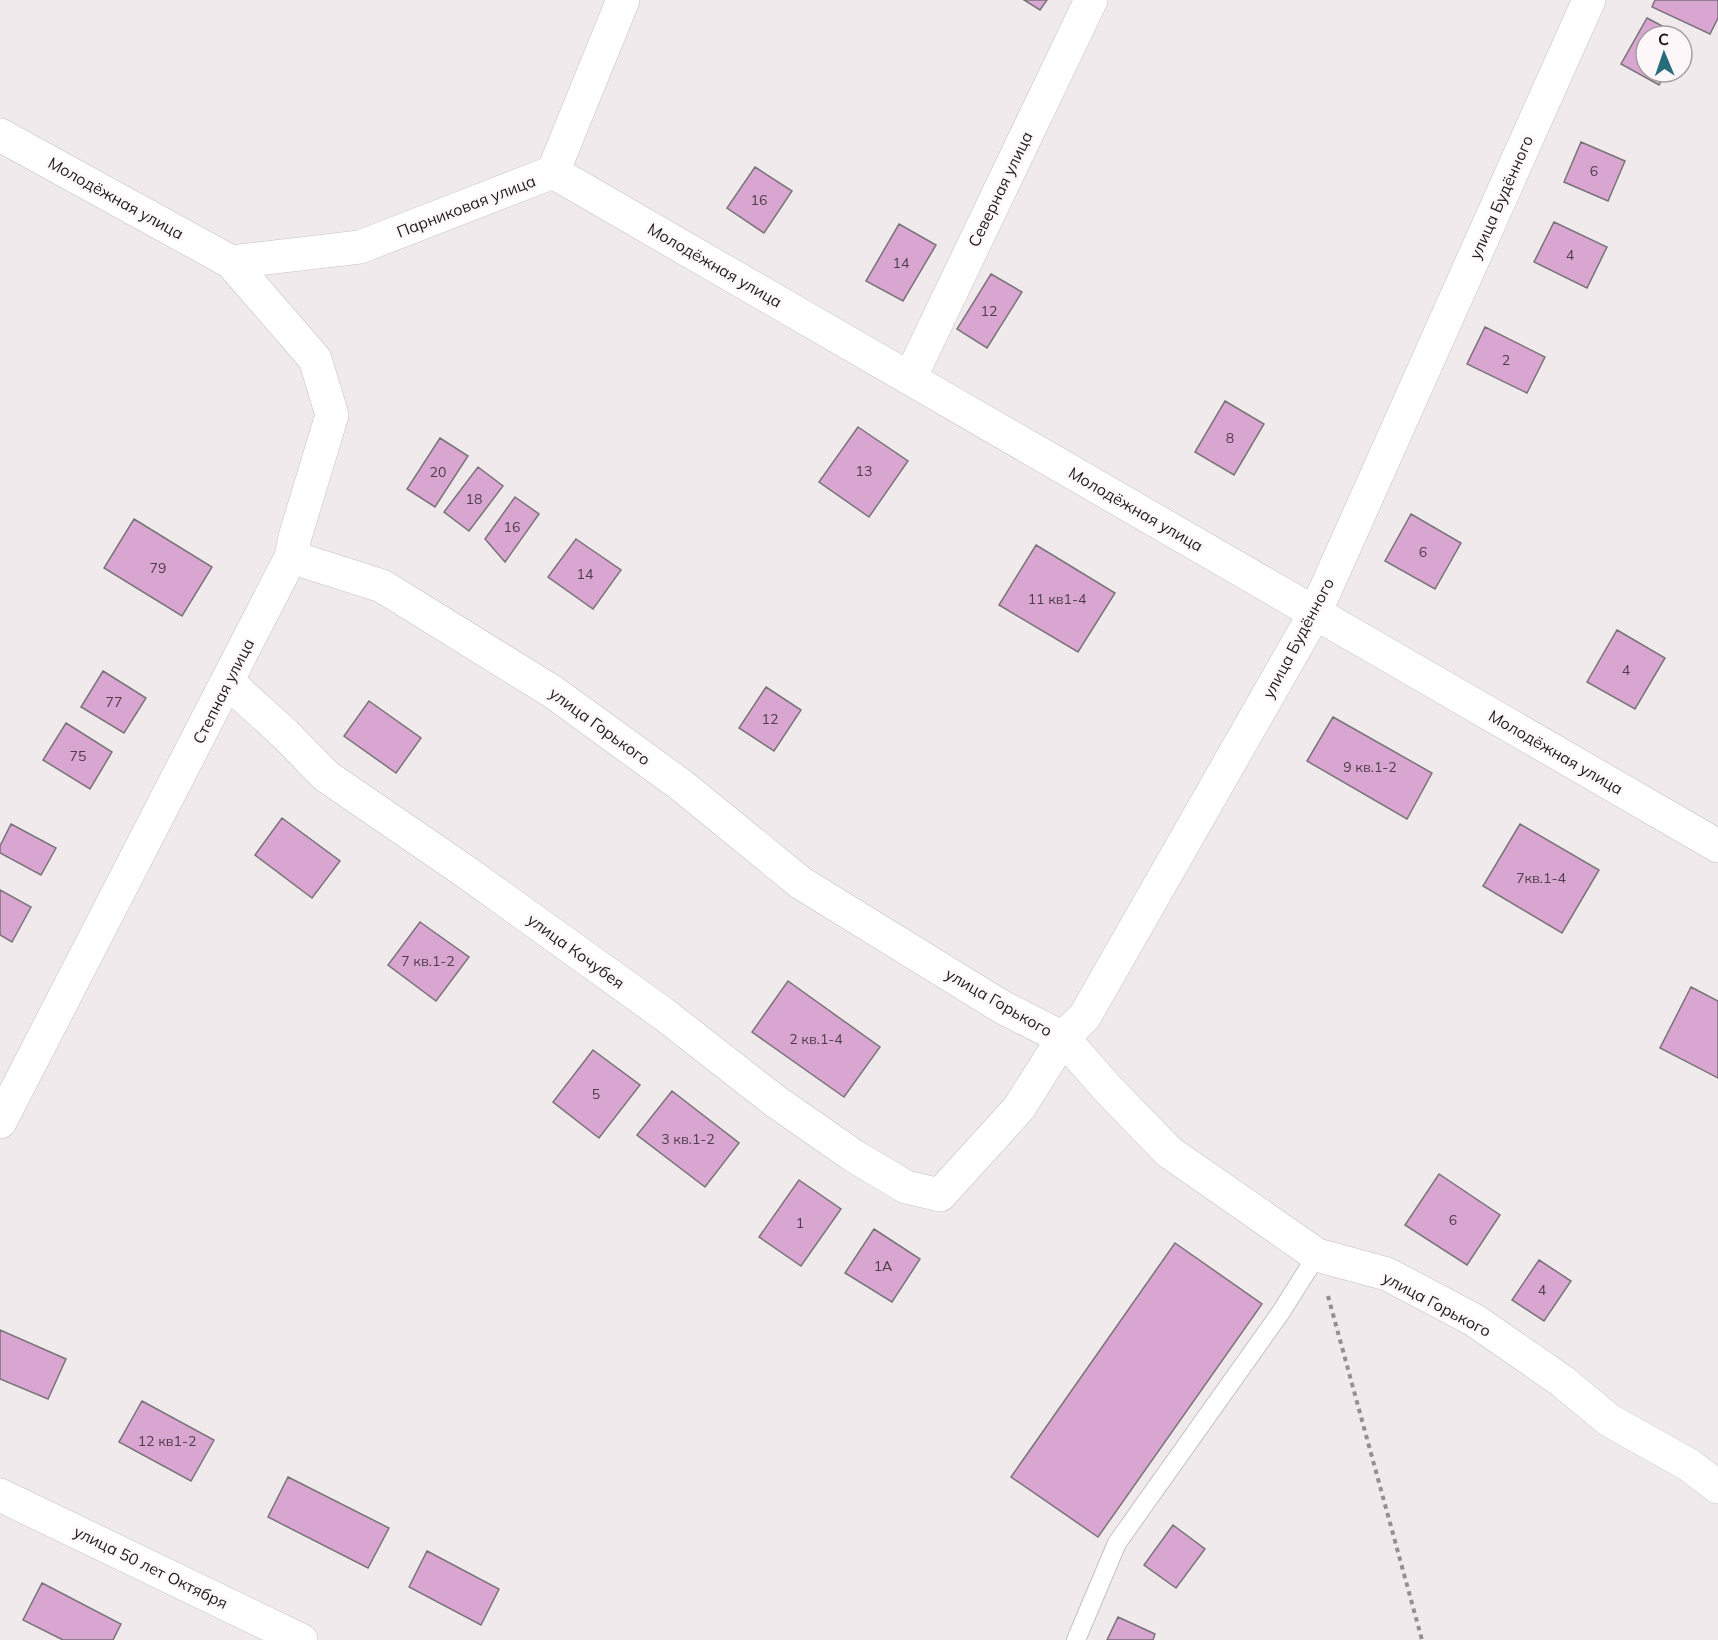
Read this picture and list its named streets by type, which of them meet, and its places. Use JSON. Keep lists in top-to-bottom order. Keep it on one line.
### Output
{"streets":{"street":["Северная улица","улица Будённого","Молодёжная улица","Парниковая улица","Степная улица","улица Горького","улица Кочубея","улица 50 лет Октября"]},"crossings":[["Северная улица","Молодёжная улица"],["улица Будённого","Молодёжная улица"],["улица Будённого","улица Горького"],["улица Будённого","улица Кочубея"],["Молодёжная улица","Парниковая улица"],["Молодёжная улица","Степная улица"],["Парниковая улица","Степная улица"],["Степная улица","улица Горького"],["Степная улица","улица Кочубея"]],"house_numbers":["6","16","4","14","12","2","8","13","20","18","16","6","79","14","11 кв1-4","4","77","12","75","9 кв.1-2","7кв.1-4","7 кв.1-2","2 кв.1-4","5","3 кв.1-2","6","1","1А","4","12 кв1-2"],"north":"top"}
